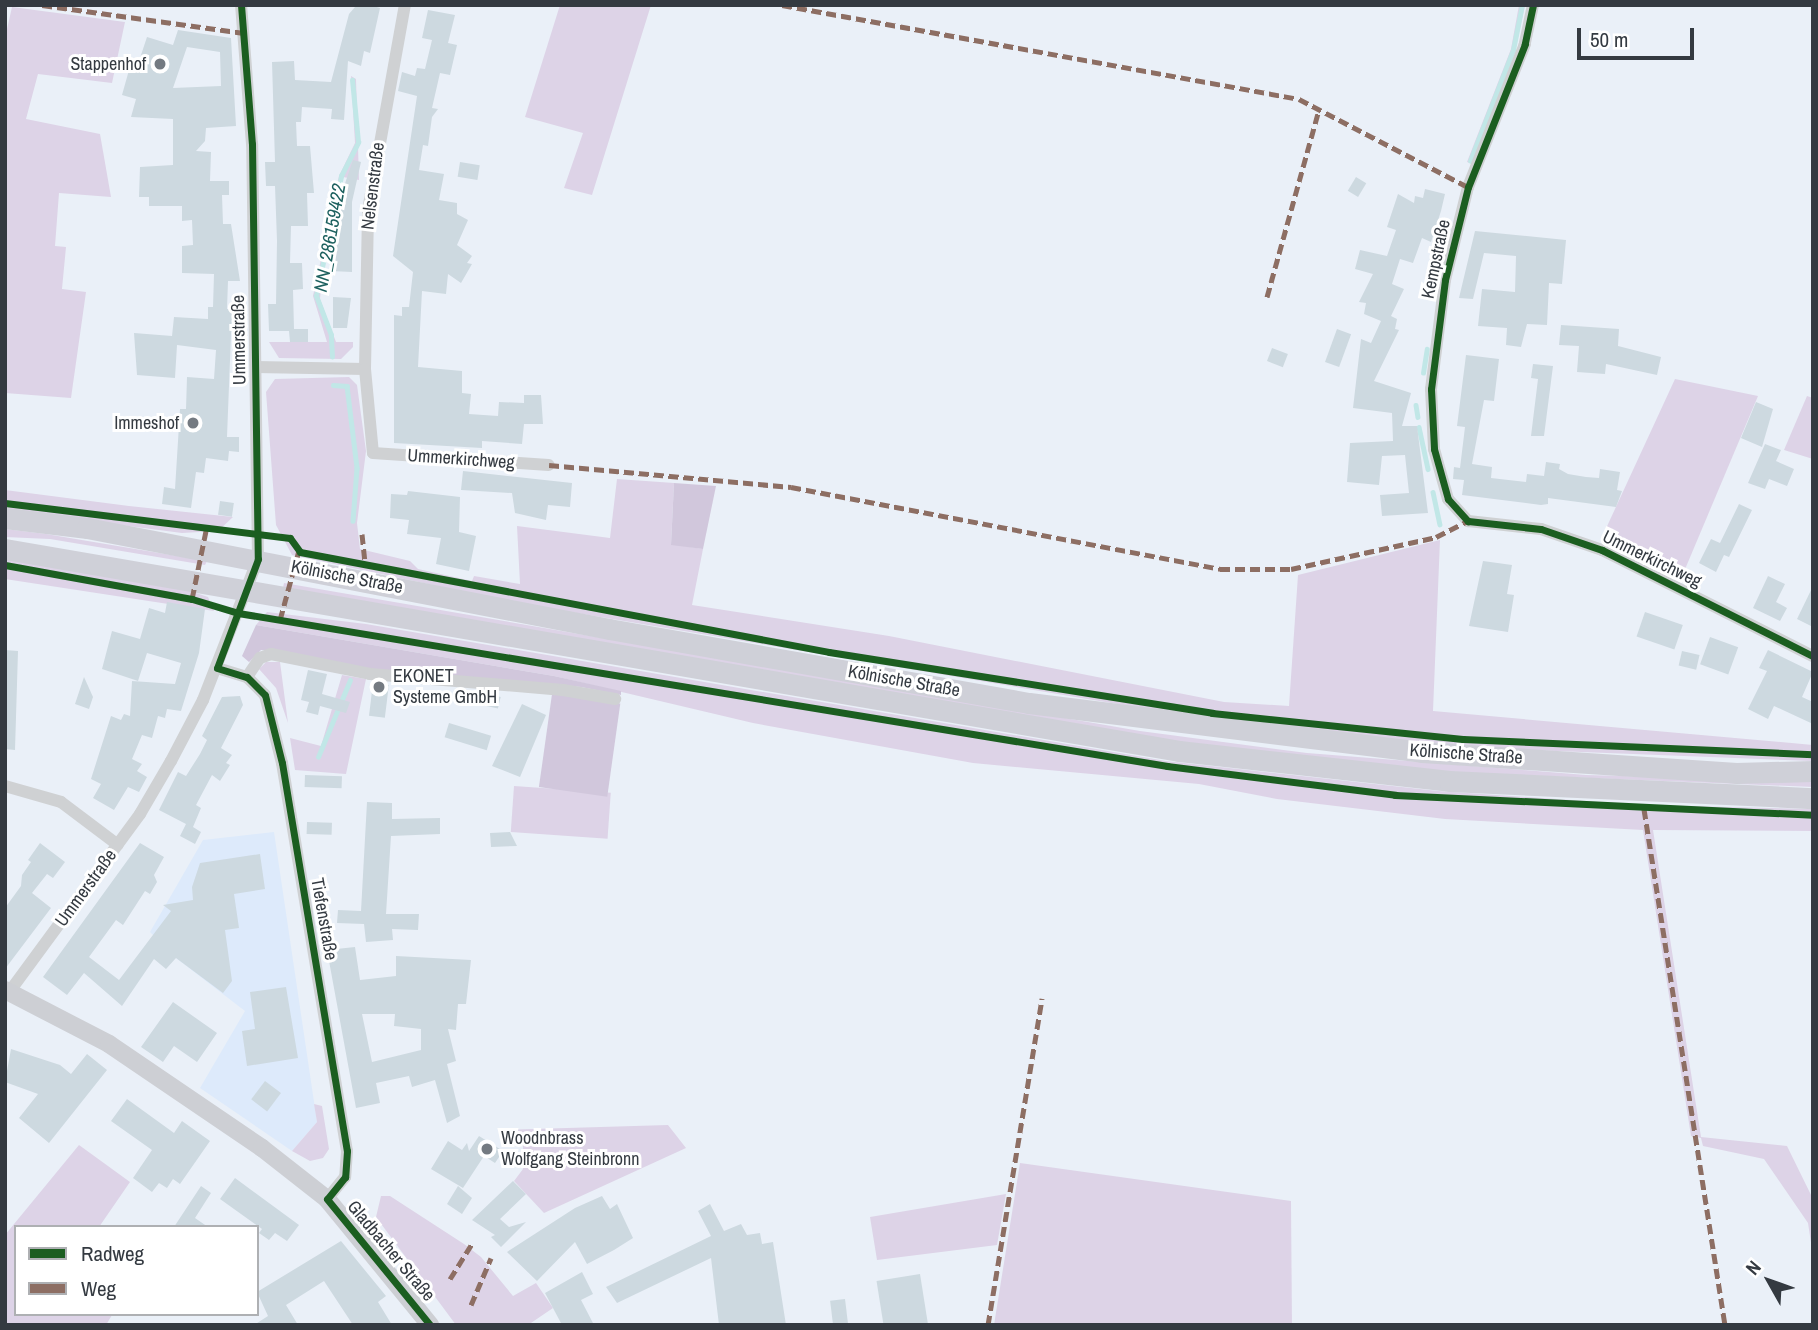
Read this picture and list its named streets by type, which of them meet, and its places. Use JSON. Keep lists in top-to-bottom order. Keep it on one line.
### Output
{"streets":{"main road":["Kölnische Straße","Gladbacher Straße"],"street":["Nelsenstraße","Kempstraße","Ummerstraße","Ummerkirchweg","Tiefenstraße"]},"crossings":[["Nelsenstraße","Ummerkirchweg"],["Kempstraße","Ummerkirchweg"],["Ummerstraße","Kölnische Straße"],["Ummerstraße","Gladbacher Straße"],["Tiefenstraße","Gladbacher Straße"]],"water":["NN_286159422"],"places":["Stappenhof","Immeshof","EKONET Systeme GmbH","Woodnbrass Wolfgang Steinbronn"],"legend":["Radweg","Weg"],"scale_bar":"50 m","north":"top left"}
